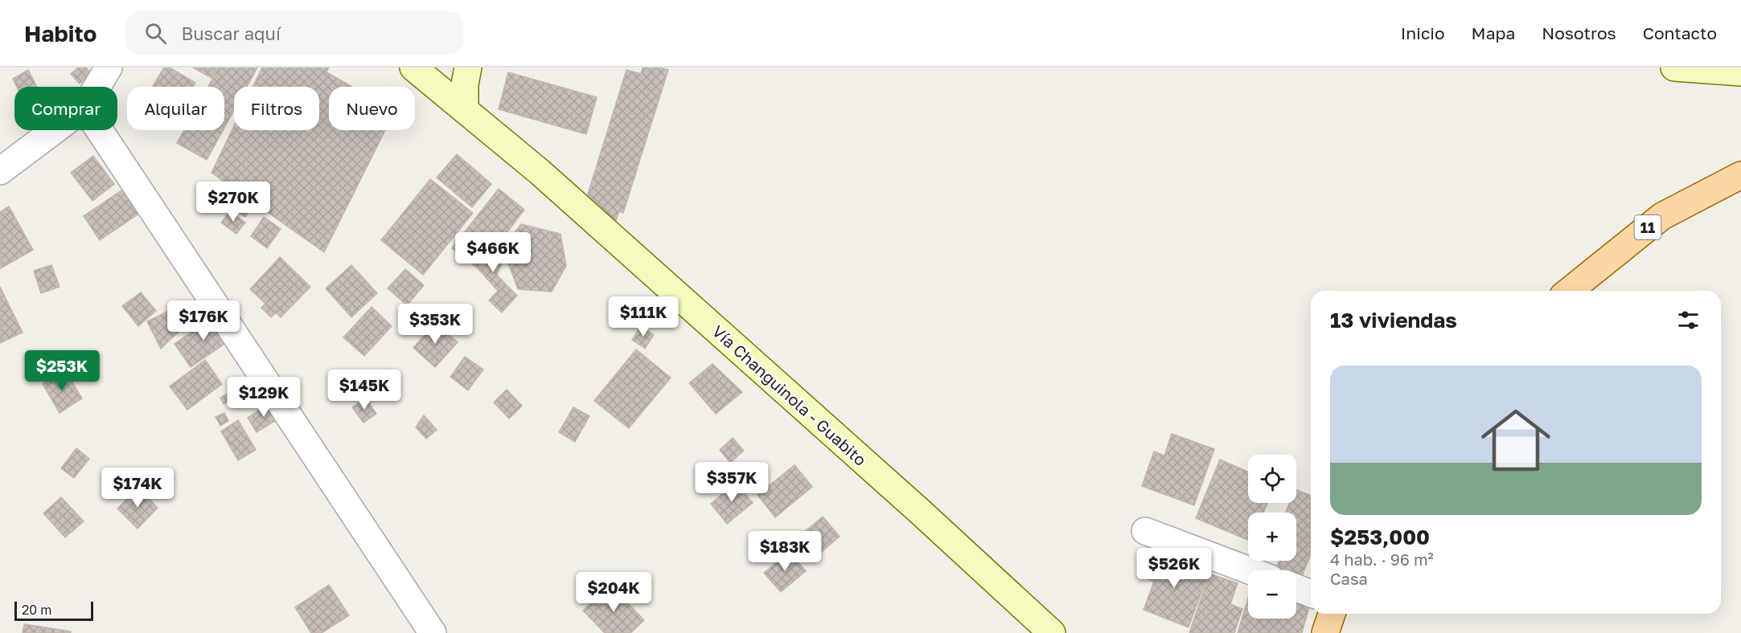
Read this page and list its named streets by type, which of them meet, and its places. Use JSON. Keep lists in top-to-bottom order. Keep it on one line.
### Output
{"streets":{"main road":["11"],"street":["Vía Changuinola - Guabito"]},"scale_bar":"20 m","page":{"header":"Habito","search":"Buscar aquí","nav":["Inicio","Mapa","Nosotros","Contacto"],"chip":["Comprar","Alquilar","Filtros","Nuevo"],"price":["$270K","$466K","$111K","$176K","$353K","$253K","$145K","$129K","$357K","$174K","$183K","$526K","$204K"],"heading":"13 viviendas","list":[{"name":"$253,000","note":"4 hab. · 96 m² · Casa"}],"map_buttons":["+","−"],"scale":"20 m"}}
